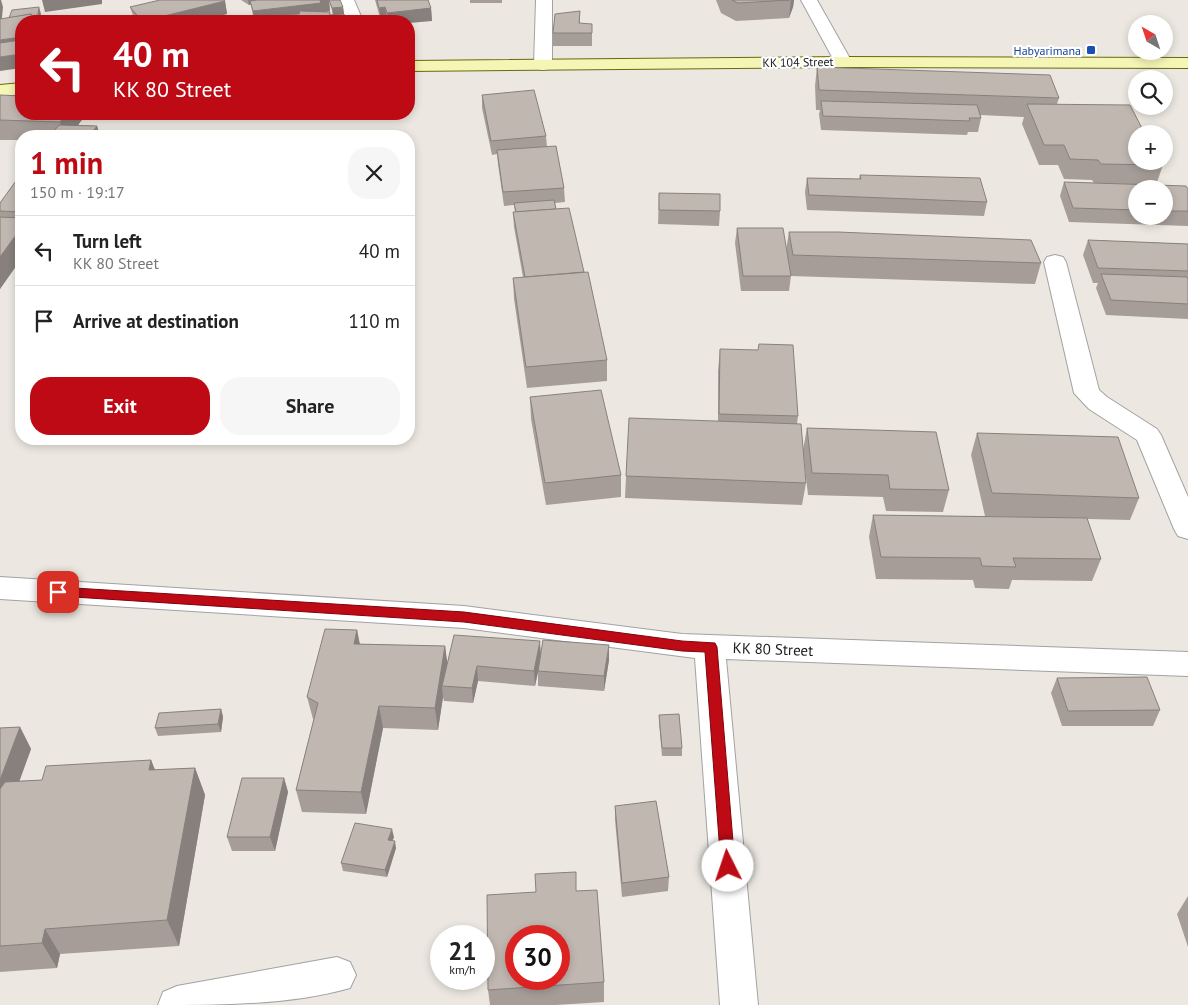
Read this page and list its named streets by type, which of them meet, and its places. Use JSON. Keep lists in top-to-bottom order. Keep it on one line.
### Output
{"streets":{"street":["KK 104 Street","KK 80 Street"]},"places":{"transit":["Habyarimana"]},"north":"top left","page":{"map_buttons":["+","−"],"turn":["40 m","KK 80 Street"],"heading":["1 min","150 m · 19:17"],"list":[{"name":"Turn left","note":"KK 80 Street","value":"40 m"},{"name":"Arrive at destination","value":"110 m"}],"buttons":["Exit","Share"],"speed":"21 km/h","limit":"30"}}
